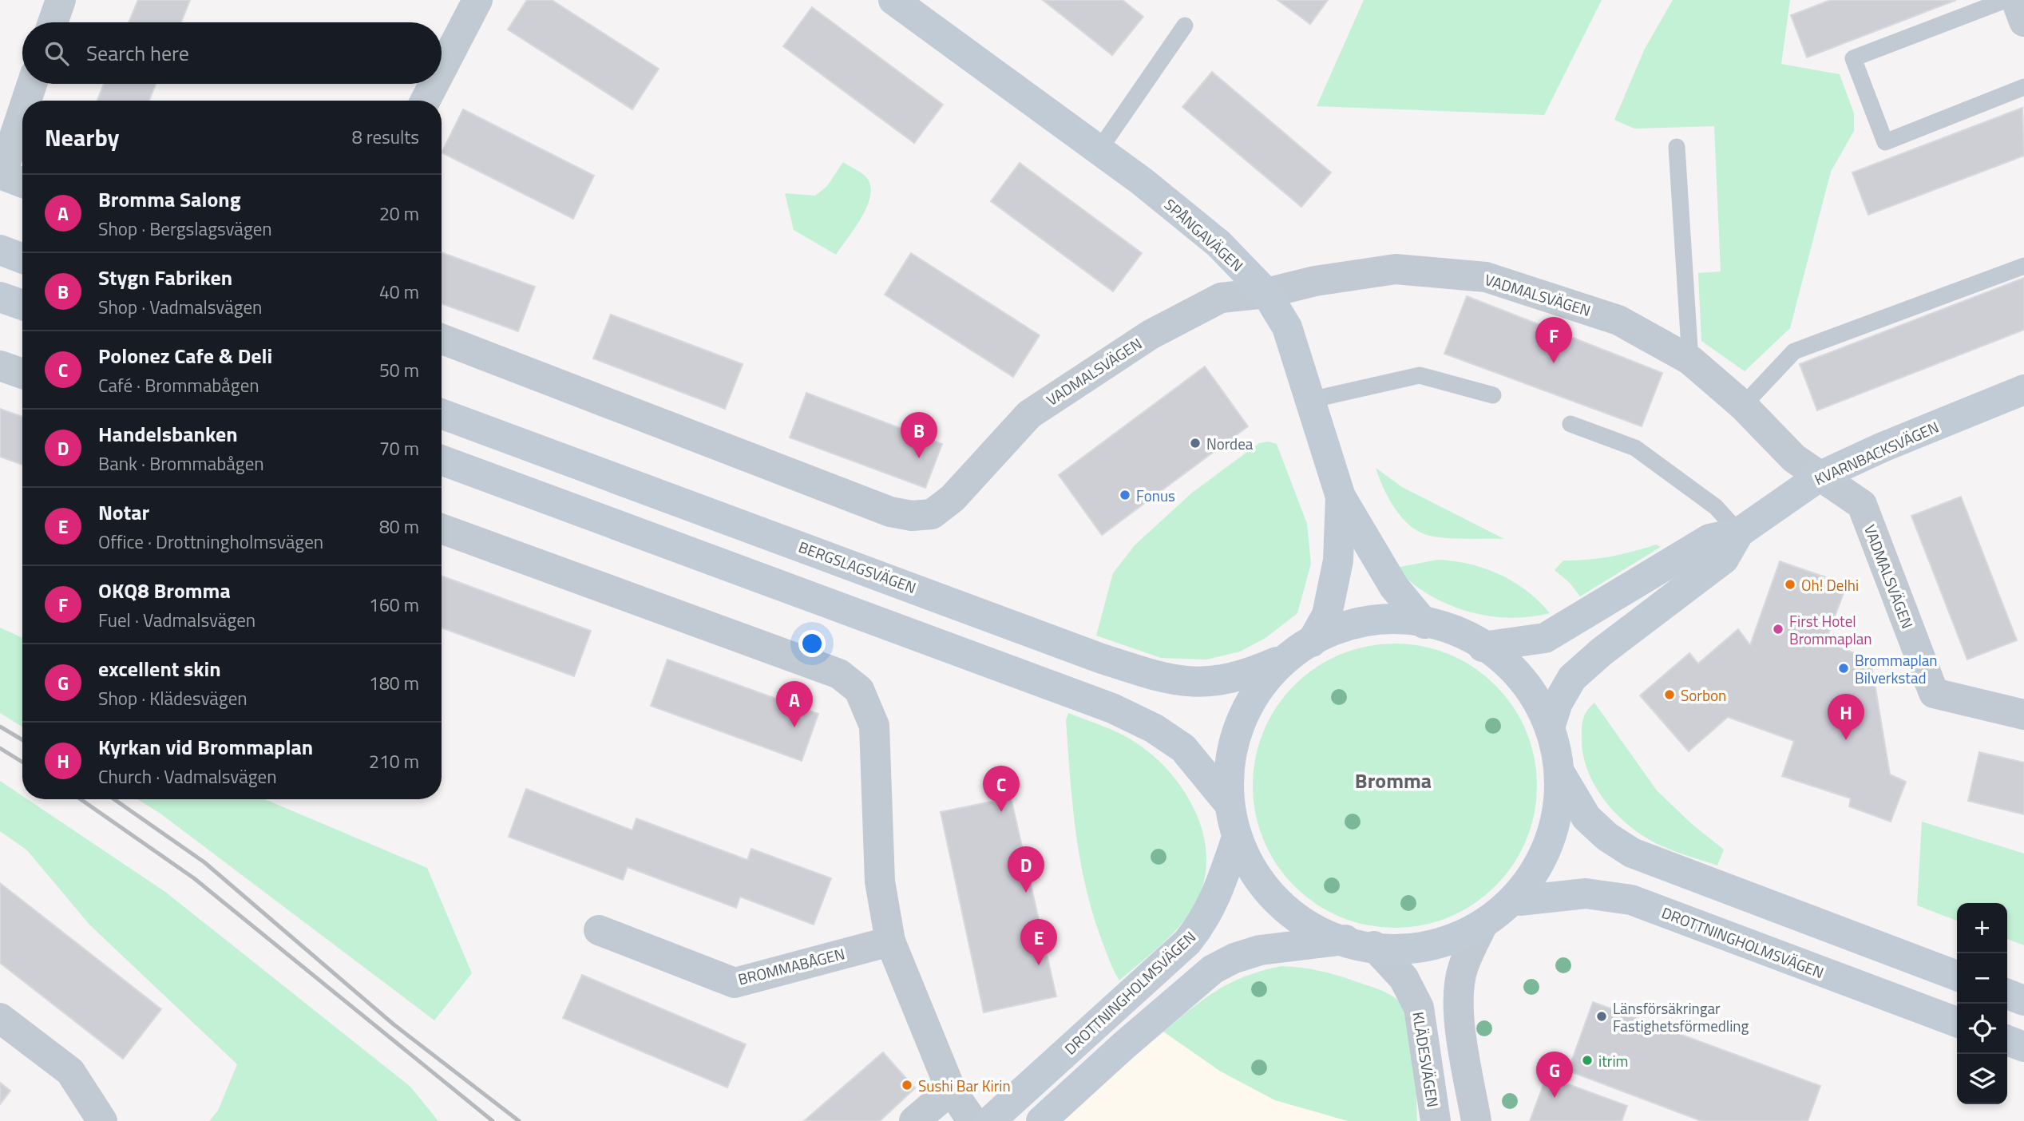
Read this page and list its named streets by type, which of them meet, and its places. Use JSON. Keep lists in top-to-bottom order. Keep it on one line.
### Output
{"streets":{"main road":["SPÅNGAVÄGEN","KVARNBACKSVÄGEN","BERGSLAGSVÄGEN","DROTTNINGHOLMSVÄGEN"],"street":["VADMALSVÄGEN","BROMMABÅGEN","KLÄDESVÄGEN"]},"crossings":[["SPÅNGAVÄGEN","VADMALSVÄGEN"],["VADMALSVÄGEN","KVARNBACKSVÄGEN"]],"districts":["Bromma"],"places":["Nordea","Fonus","Oh! Delhi","First Hotel Brommaplan","Brommaplan Bilverkstad","Sorbon","Länsförsäkringar Fastighetsförmedling","itrim","Sushi Bar Kirin"],"page":{"search":"Search here","heading":["Nearby","8 results"],"list":[{"mark":"A","name":"Bromma Salong","note":"Shop · Bergslagsvägen","value":"20 m"},{"mark":"B","name":"Stygn Fabriken","note":"Shop · Vadmalsvägen","value":"40 m"},{"mark":"C","name":"Polonez Cafe & Deli","note":"Café · Brommabågen","value":"50 m"},{"mark":"D","name":"Handelsbanken","note":"Bank · Brommabågen","value":"70 m"},{"mark":"E","name":"Notar","note":"Office · Drottningholmsvägen","value":"80 m"},{"mark":"F","name":"OKQ8 Bromma","note":"Fuel · Vadmalsvägen","value":"160 m"},{"mark":"G","name":"excellent skin","note":"Shop · Klädesvägen","value":"180 m"},{"mark":"H","name":"Kyrkan vid Brommaplan","note":"Church · Vadmalsvägen","value":"210 m"}],"pins":["F","B","A","H","C","D","E","G"],"map_buttons":["+","−"]}}
